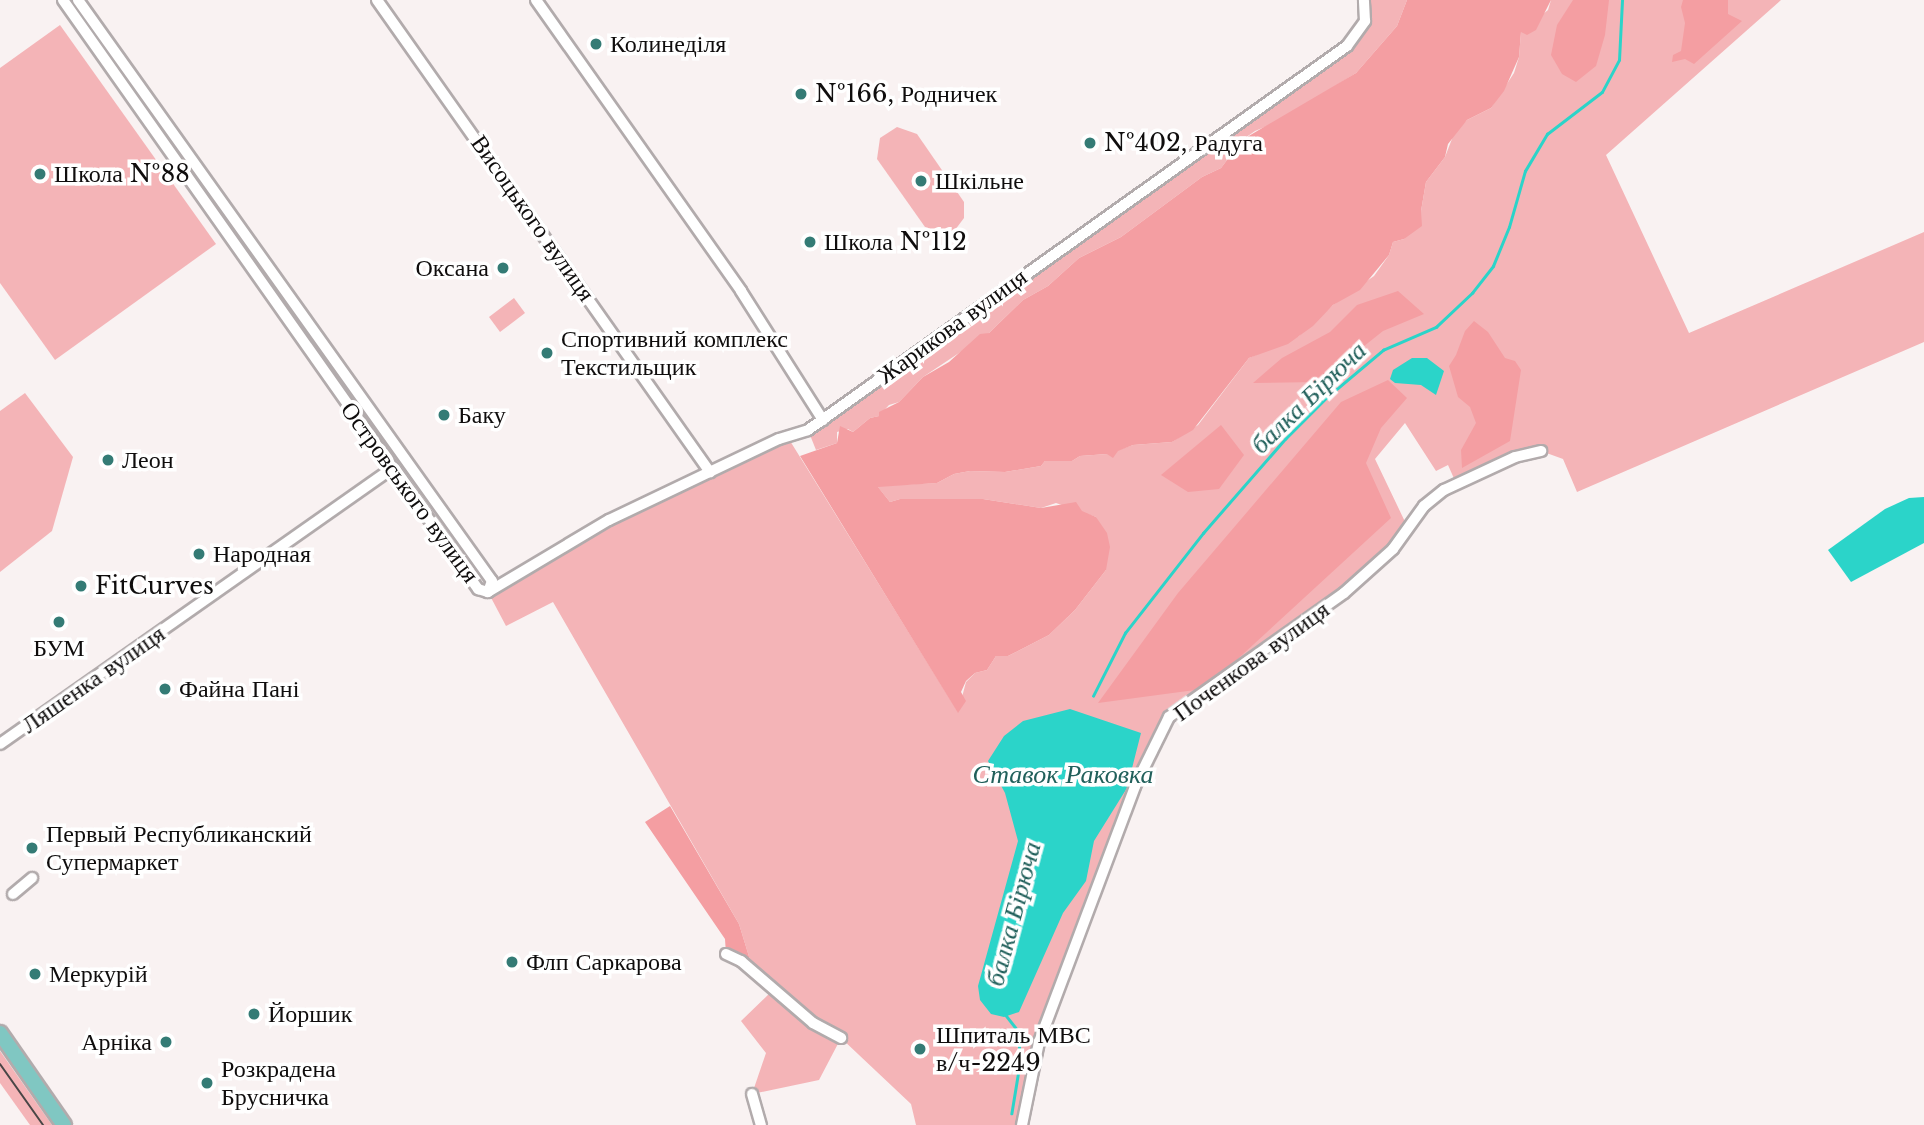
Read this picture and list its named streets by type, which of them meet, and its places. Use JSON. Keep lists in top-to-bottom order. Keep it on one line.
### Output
{"streets":{"street":["Висоцького вулиця","Жарикова вулиця","Островського вулиця","Поченкова вулиця","Ляшенка вулиця"]},"crossings":[["Висоцького вулиця","Жарикова вулиця"],["Жарикова вулиця","Островського вулиця"],["Островського вулиця","Ляшенка вулиця"]],"water":["балка Бірюча","Ставок Раковка"],"places":["Колинеділя","№166, Родничек","№402, Радуга","Школа №88","Шкільне","Школа №112","Оксана","Спортивний комплекс Текстильщик","Баку","Леон","Народная","FitCurves","БУМ","Файна Пані","Первый Республиканский Супермаркет","Флп Саркарова","Меркурій","Йоршик","Арніка","Шпиталь МВС в/ч-2249","Розкрадена Брусничка"]}
